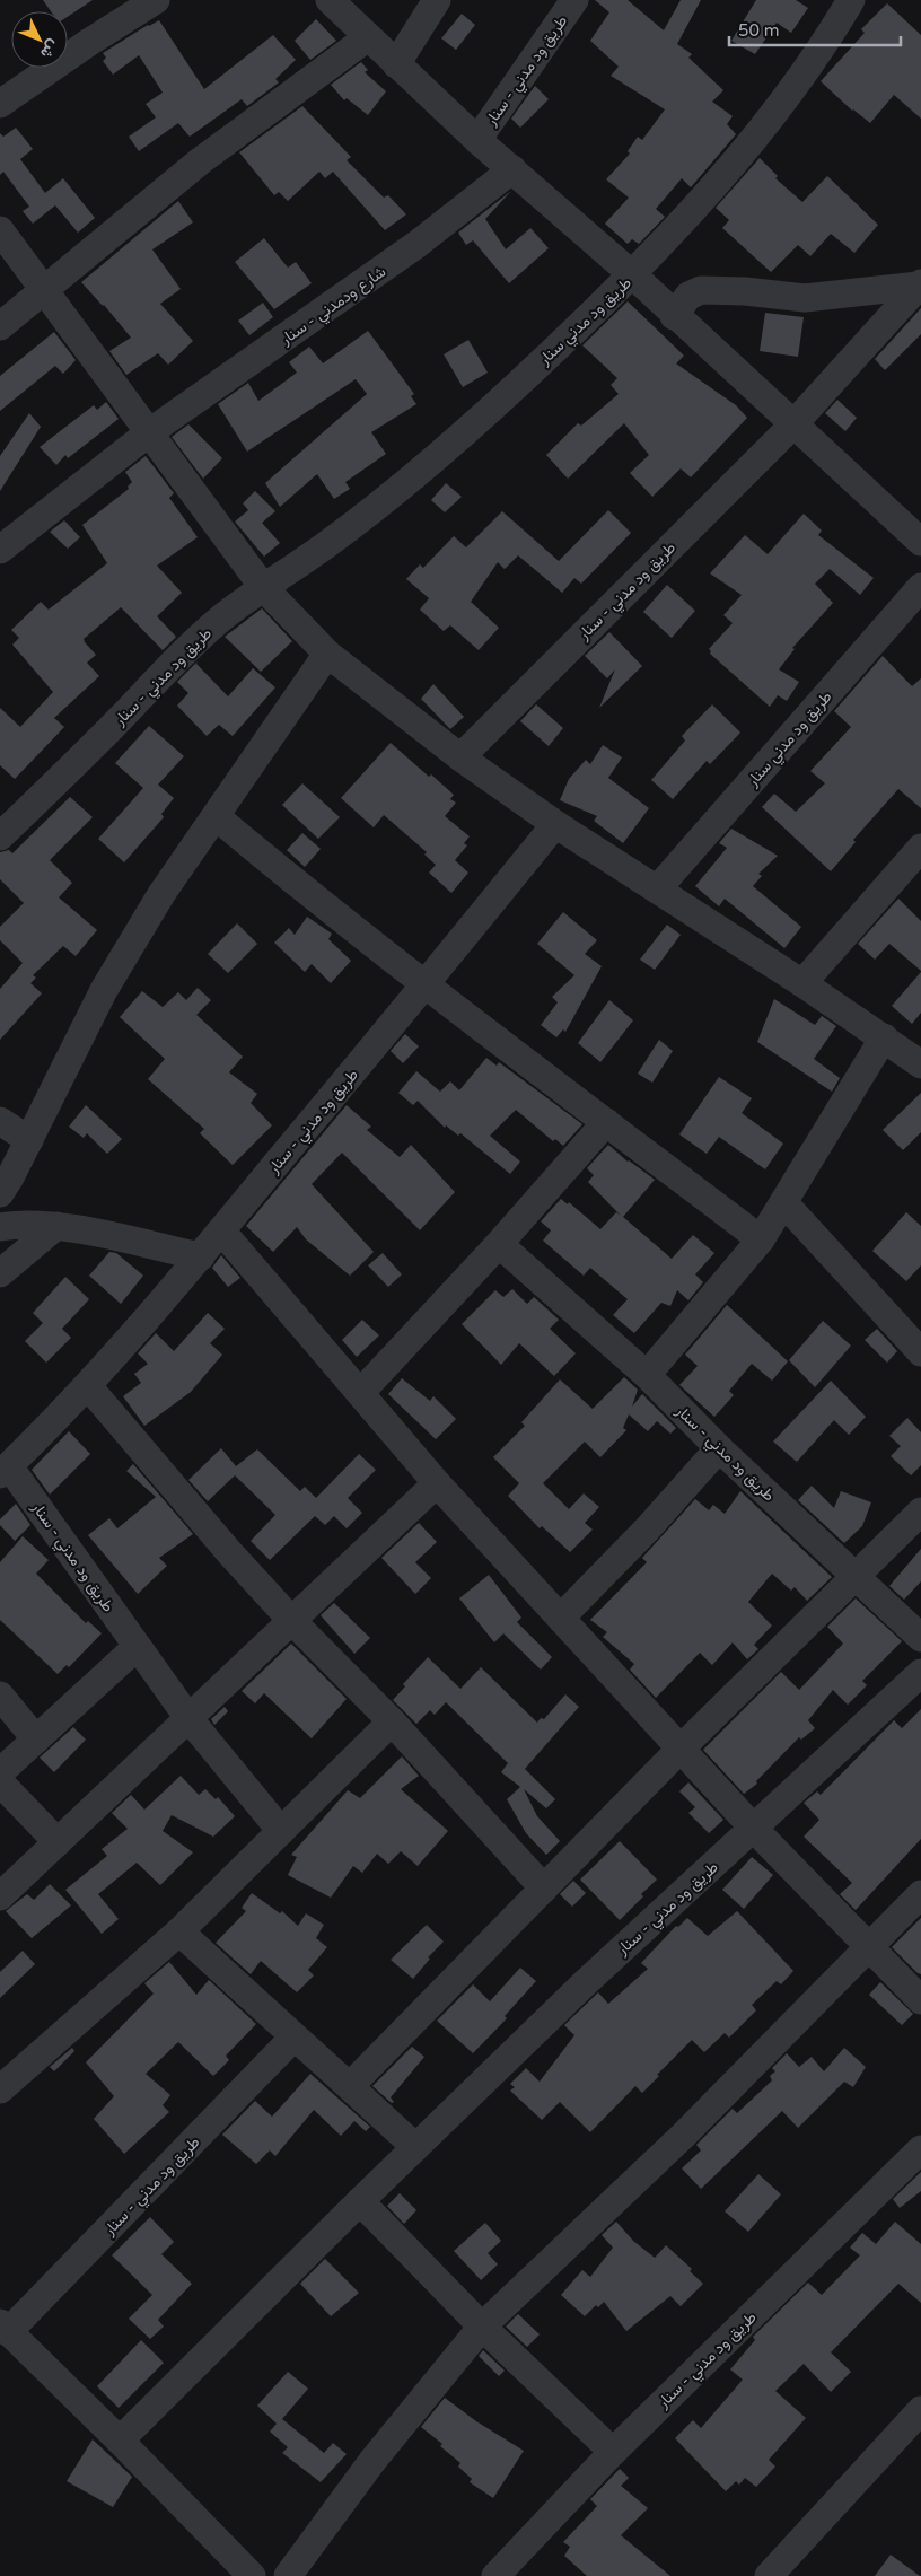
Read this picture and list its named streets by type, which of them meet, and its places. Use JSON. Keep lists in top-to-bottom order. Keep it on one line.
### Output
{"streets":{"street":["طريق ود مدني - سنار","شارع ودمدني - سنار","طريق ود مدني سنار"]},"crossings":[["طريق ود مدني - سنار","طريق ود مدني سنار"]],"scale_bar":"50 m","north":"bottom right"}
